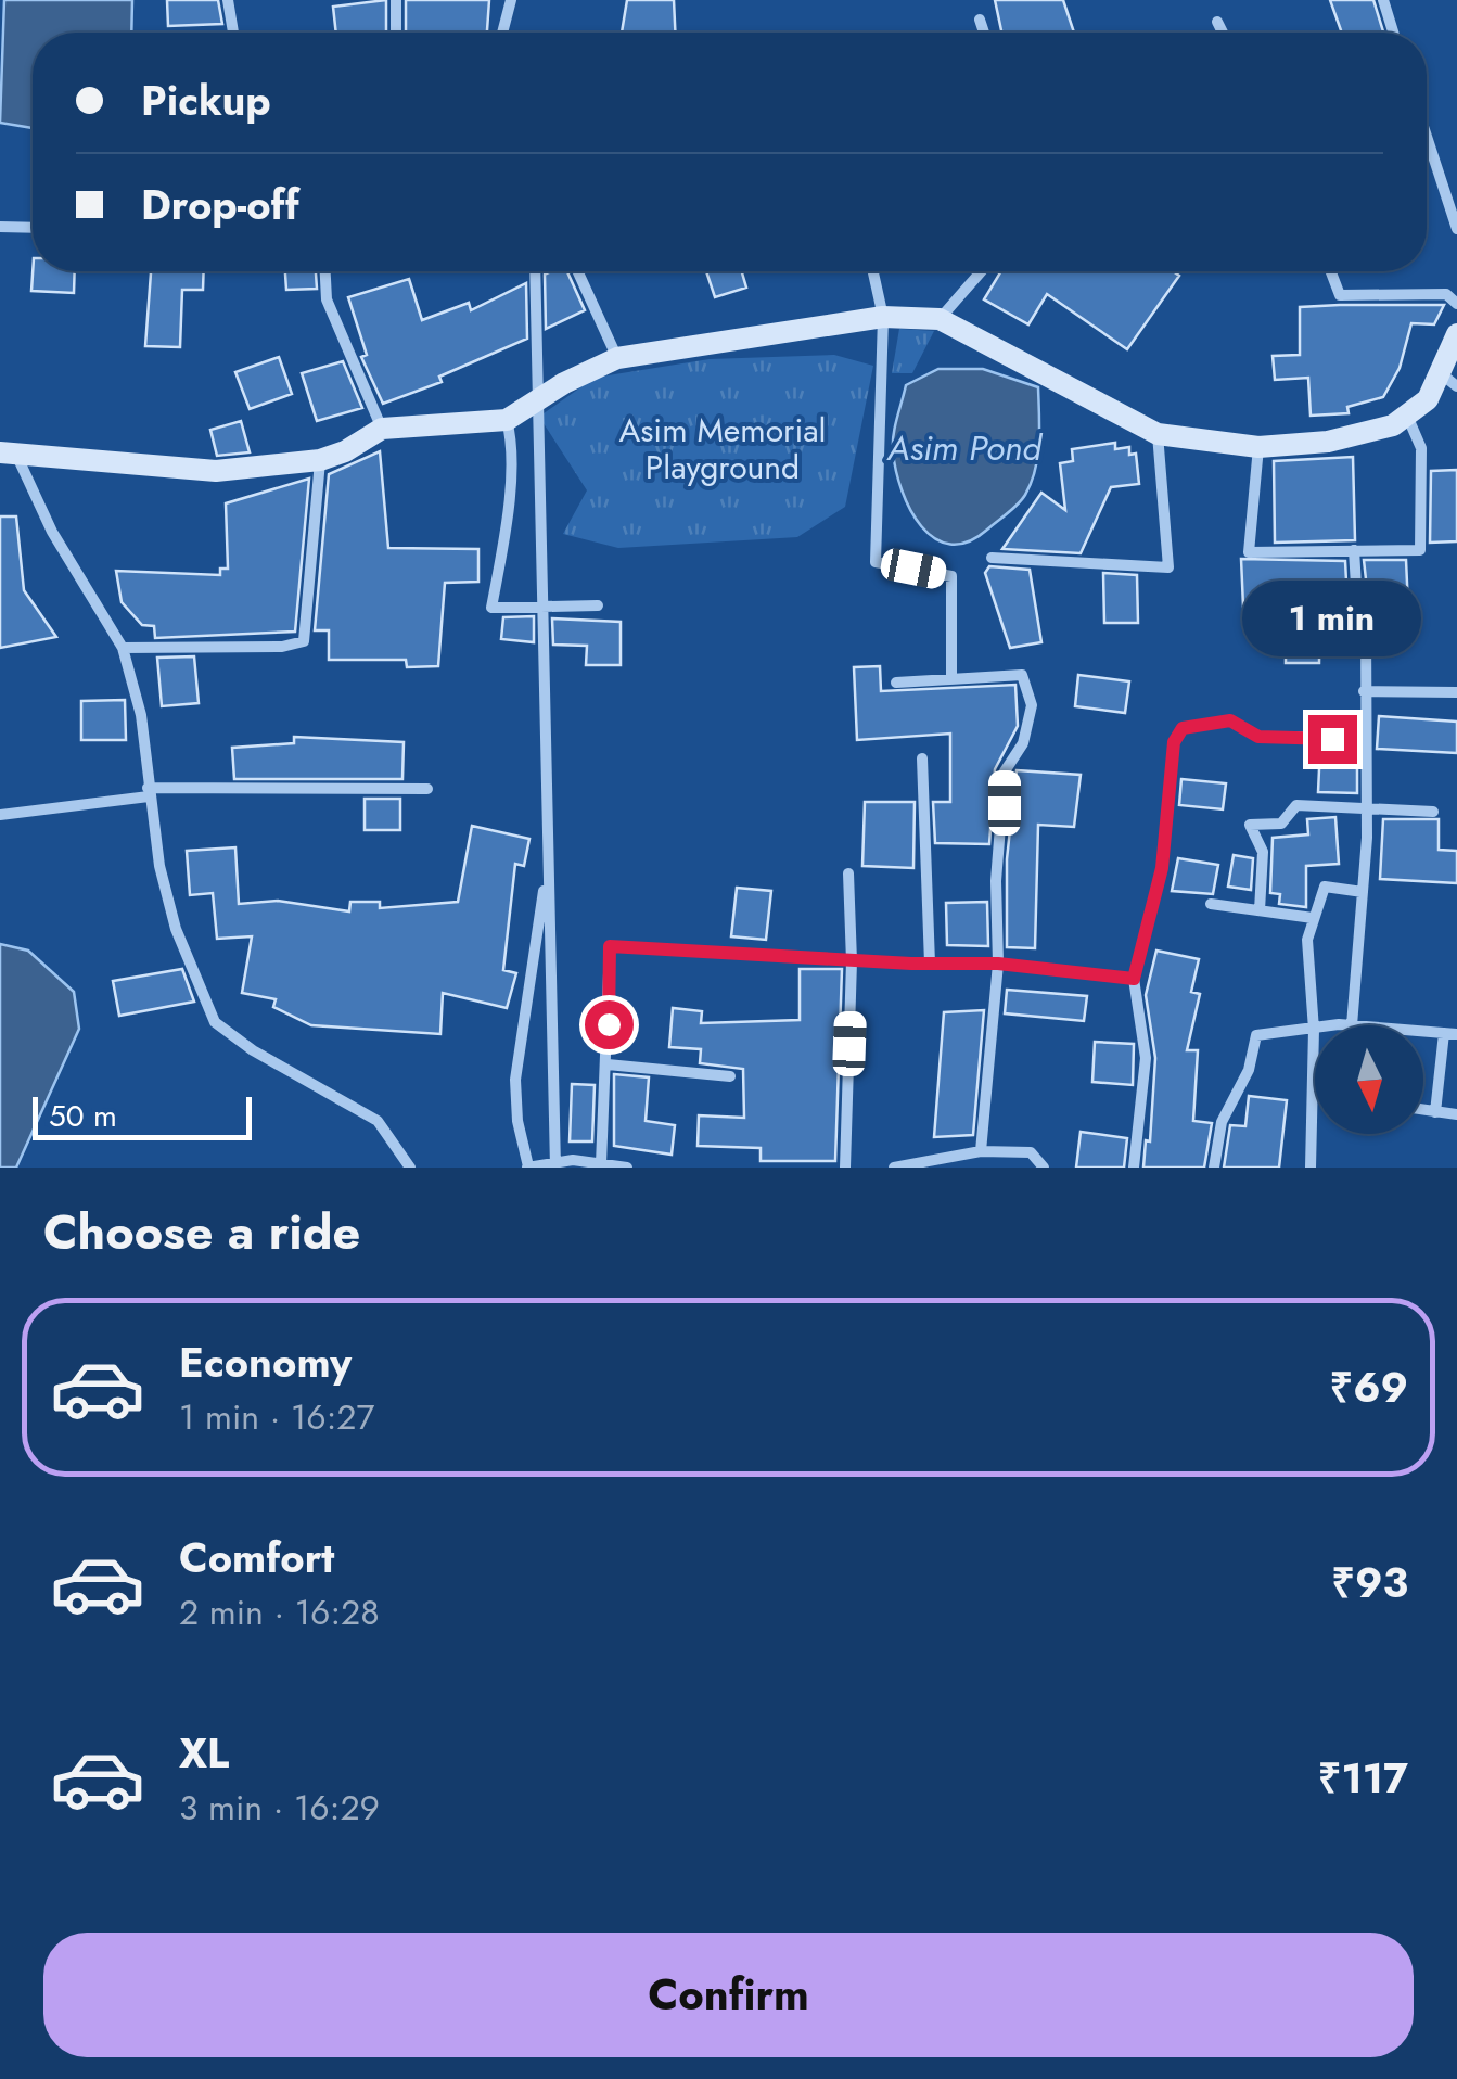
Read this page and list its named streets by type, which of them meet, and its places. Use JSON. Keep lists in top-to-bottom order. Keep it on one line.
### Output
{"water":["Asim Pond"],"parks":["Asim Memorial Playground"],"scale_bar":"50 m","north":"bottom","page":{"banner":["Pickup","Drop-off"],"bubble":"1 min","scale":"50 m","heading":"Choose a ride","list":[{"name":"Economy","note":"1 min · 16:27","value":"₹69"},{"name":"Comfort","note":"2 min · 16:28","value":"₹93"},{"name":"XL","note":"3 min · 16:29","value":"₹117"}],"buttons":"Confirm"}}
